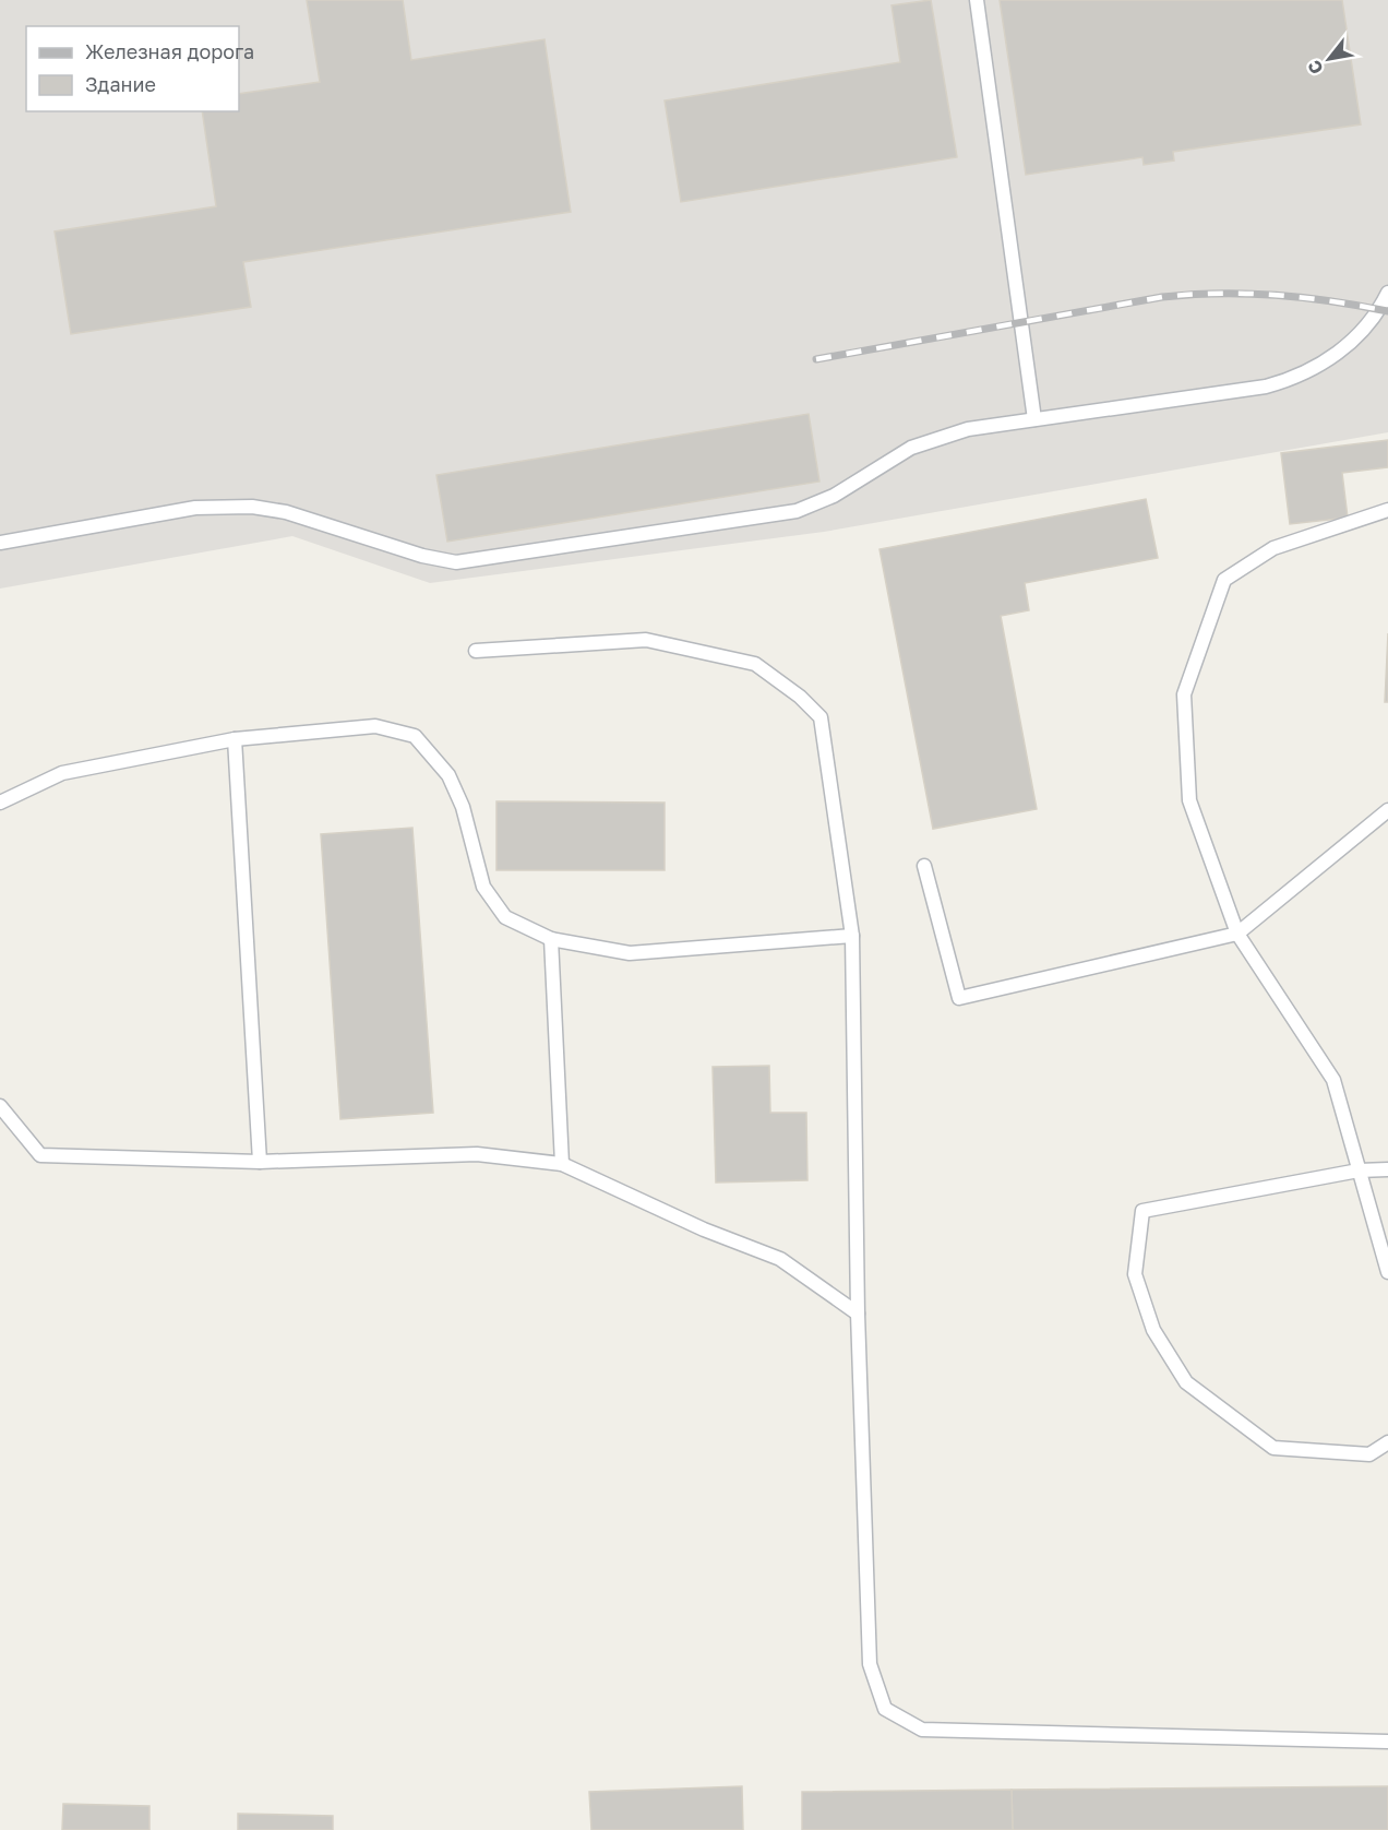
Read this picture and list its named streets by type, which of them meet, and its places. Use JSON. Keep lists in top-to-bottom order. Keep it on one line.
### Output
{"legend":["Железная дорога","Здание"],"north":"bottom left"}
